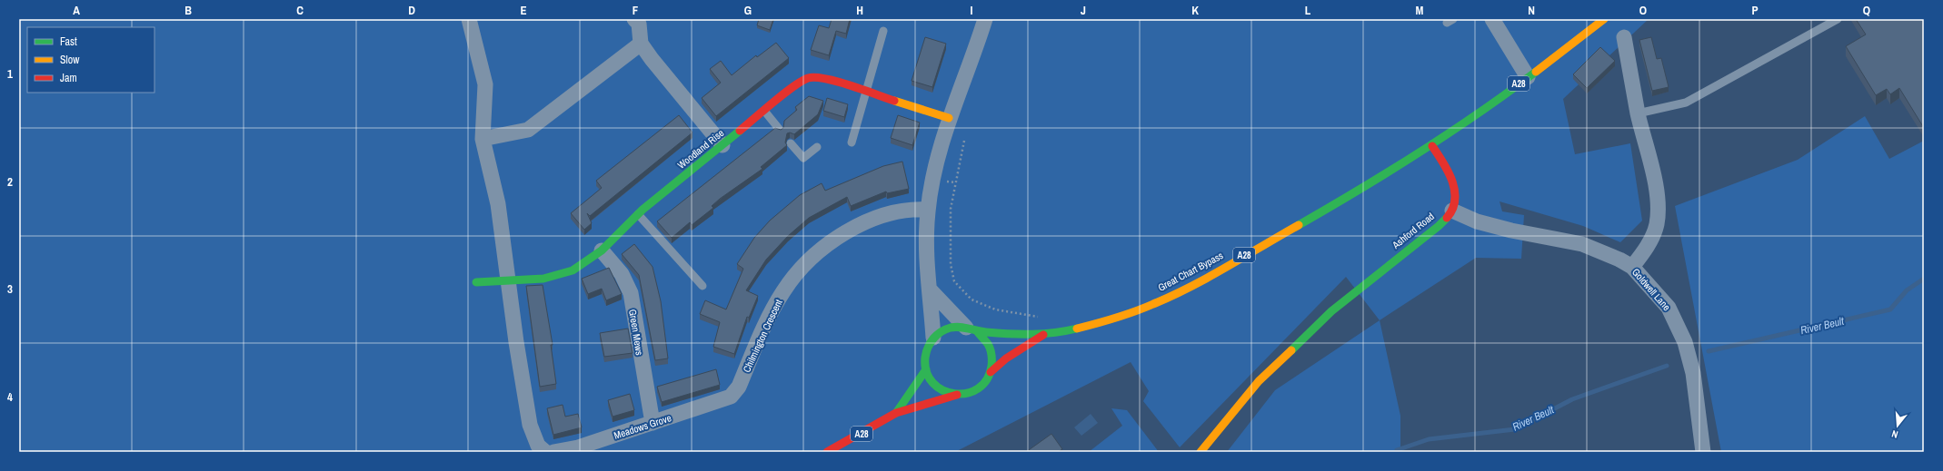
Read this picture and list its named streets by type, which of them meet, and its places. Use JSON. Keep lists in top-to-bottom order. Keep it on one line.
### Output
{"streets":{"main road":["A28","Woodland Rise","Ashford Road","Great Chart Bypass"],"street":["Goldwell Lane","Green Mews","Chilmington Crescent","Meadows Grove"]},"crossings":[["A28","Great Chart Bypass"],["Woodland Rise","Green Mews"],["Ashford Road","Goldwell Lane"],["Green Mews","Meadows Grove"],["Chilmington Crescent","Meadows Grove"]],"water":["River Beult"],"legend":["Fast","Slow","Jam"],"north":"bottom","grid":{"columns":["A","B","C","D","E","F","G","H","I","J","K","L","M","N","O","P","Q"],"rows":["1","2","3","4"]}}
